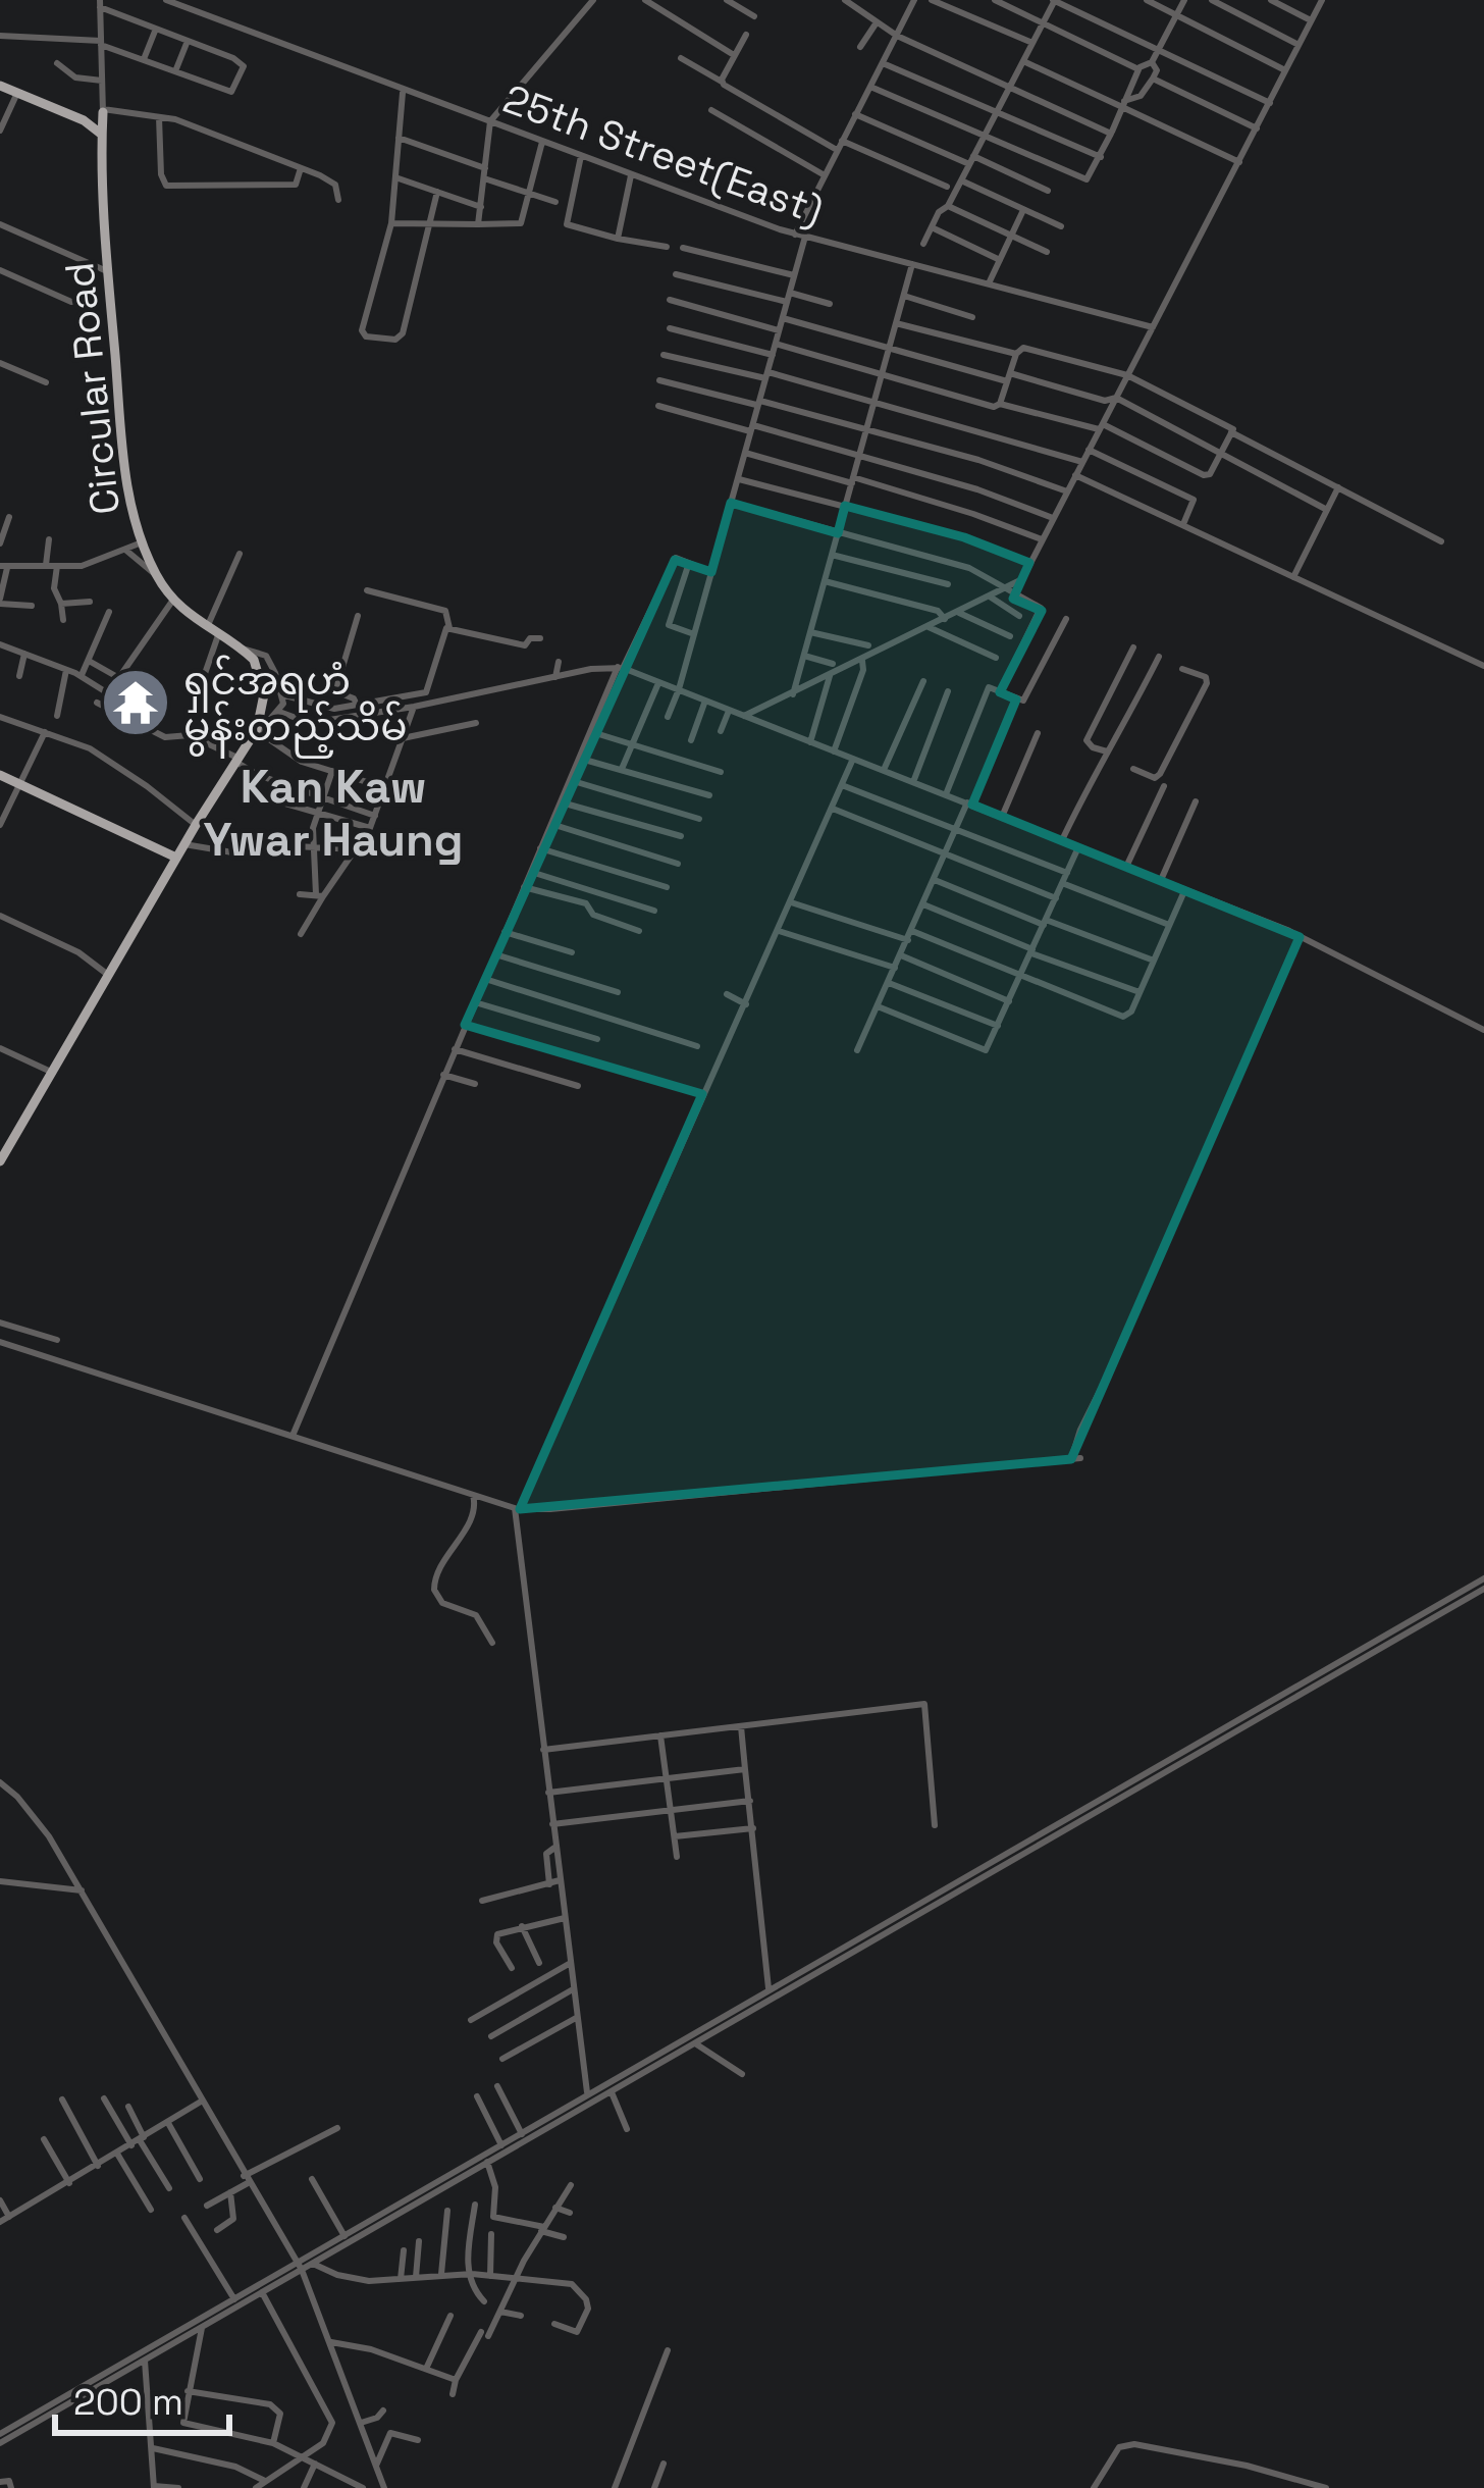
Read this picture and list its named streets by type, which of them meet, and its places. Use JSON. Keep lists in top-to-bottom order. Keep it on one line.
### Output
{"streets":{"main road":["Circular Road"],"street":["25th Street(East)"]},"districts":["Kan Kaw Ywar Haung"],"places":{"temple":["ရှင်အရဟံ မွန်းတည့်သိမ်"]},"scale_bar":"200 m"}
